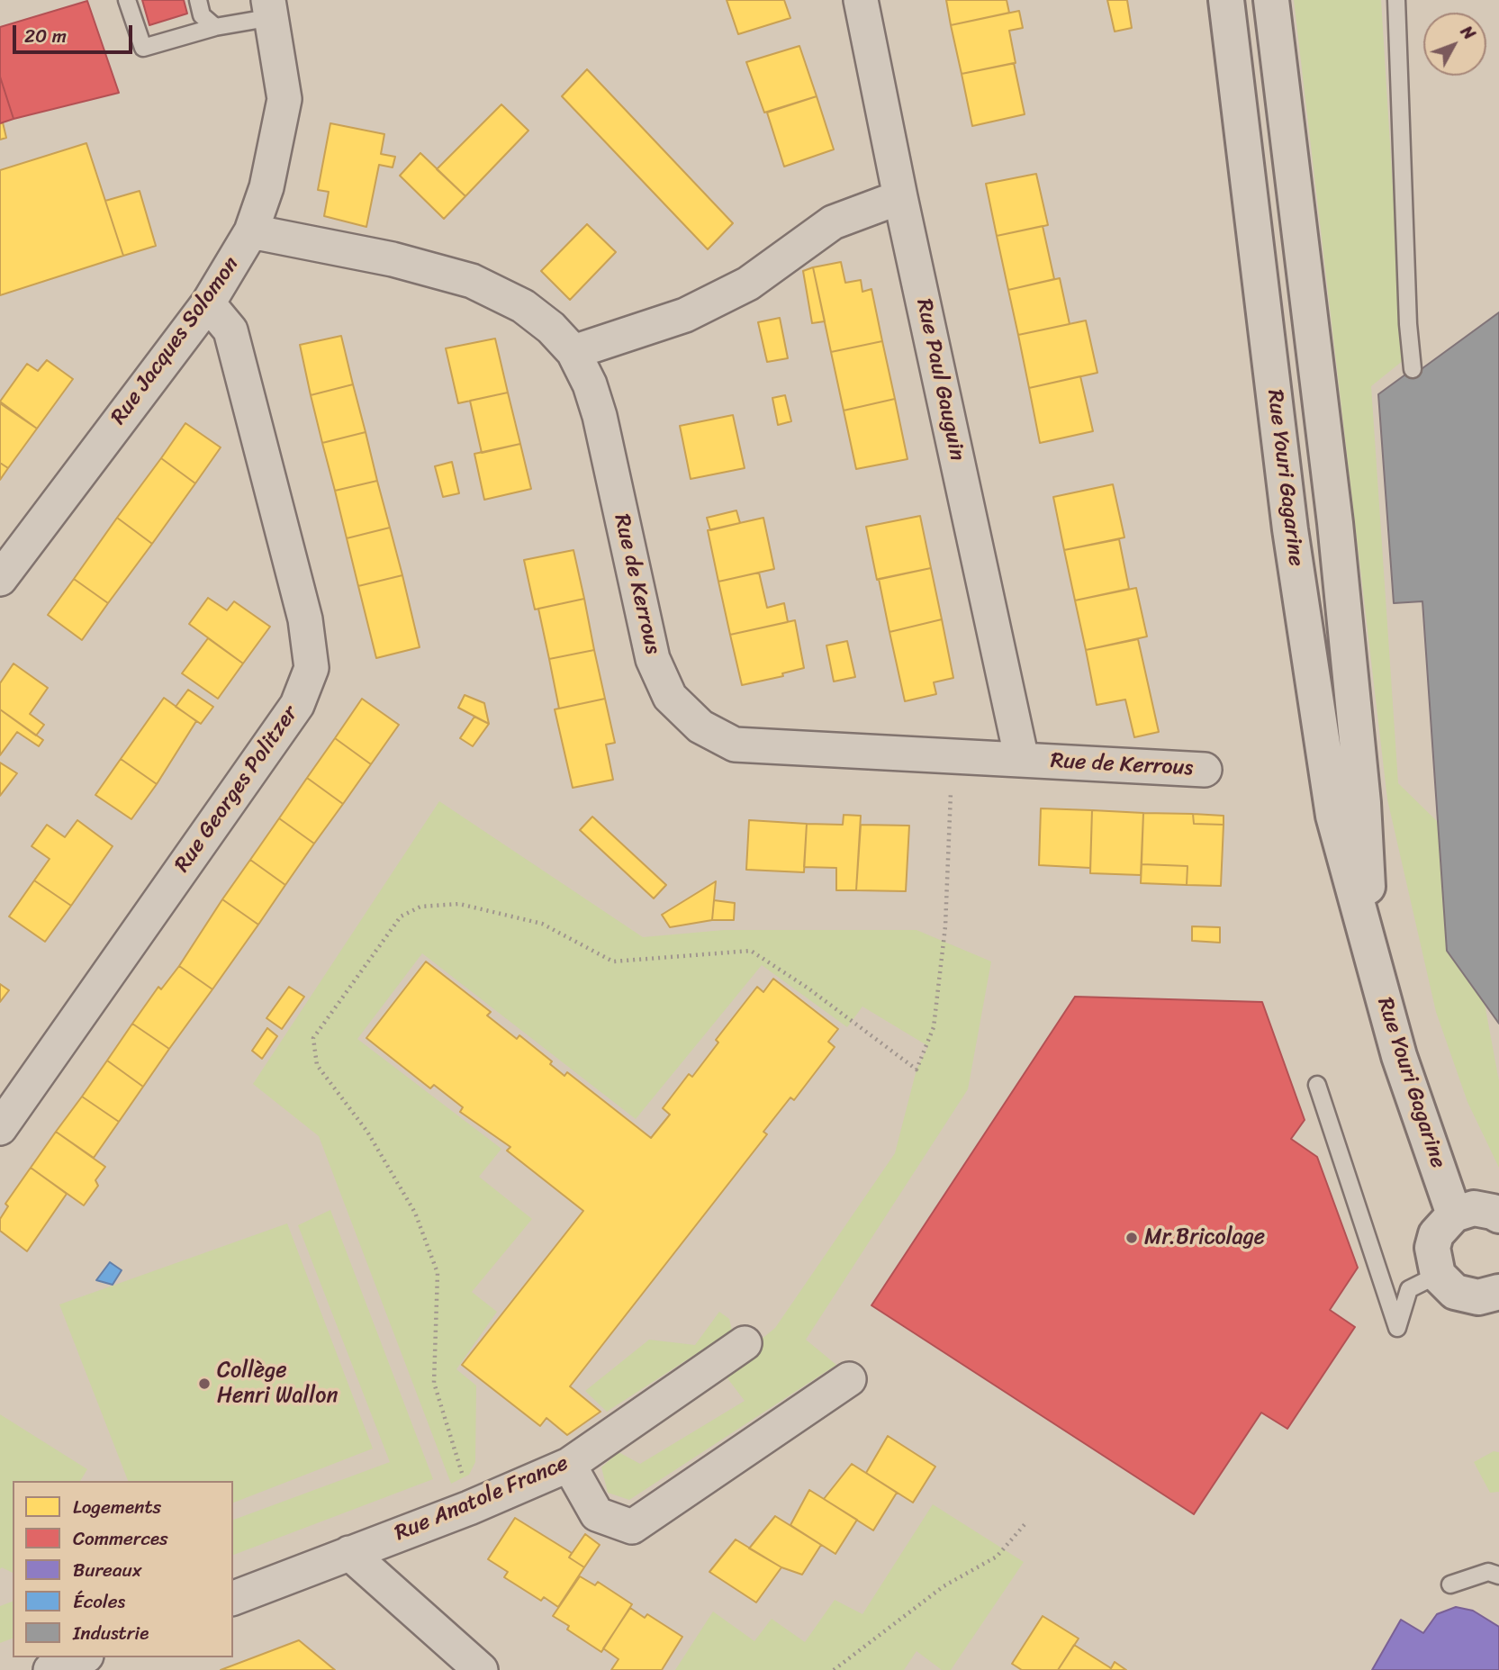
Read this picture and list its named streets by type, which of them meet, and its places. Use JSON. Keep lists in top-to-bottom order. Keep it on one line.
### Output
{"streets":{"street":["Rue Jacques Solomon","Rue Paul Gauguin","Rue Youri Gagarine","Rue de Kerrous","Rue Georges Politzer","Rue Anatole France"]},"crossings":[["Rue Jacques Solomon","Rue de Kerrous"],["Rue Jacques Solomon","Rue Georges Politzer"],["Rue Paul Gauguin","Rue de Kerrous"]],"places":["Mr.Bricolage","Collège Henri Wallon"],"legend":["Logements","Commerces","Bureaux","Écoles","Industrie"],"scale_bar":"20 m","north":"top right"}
